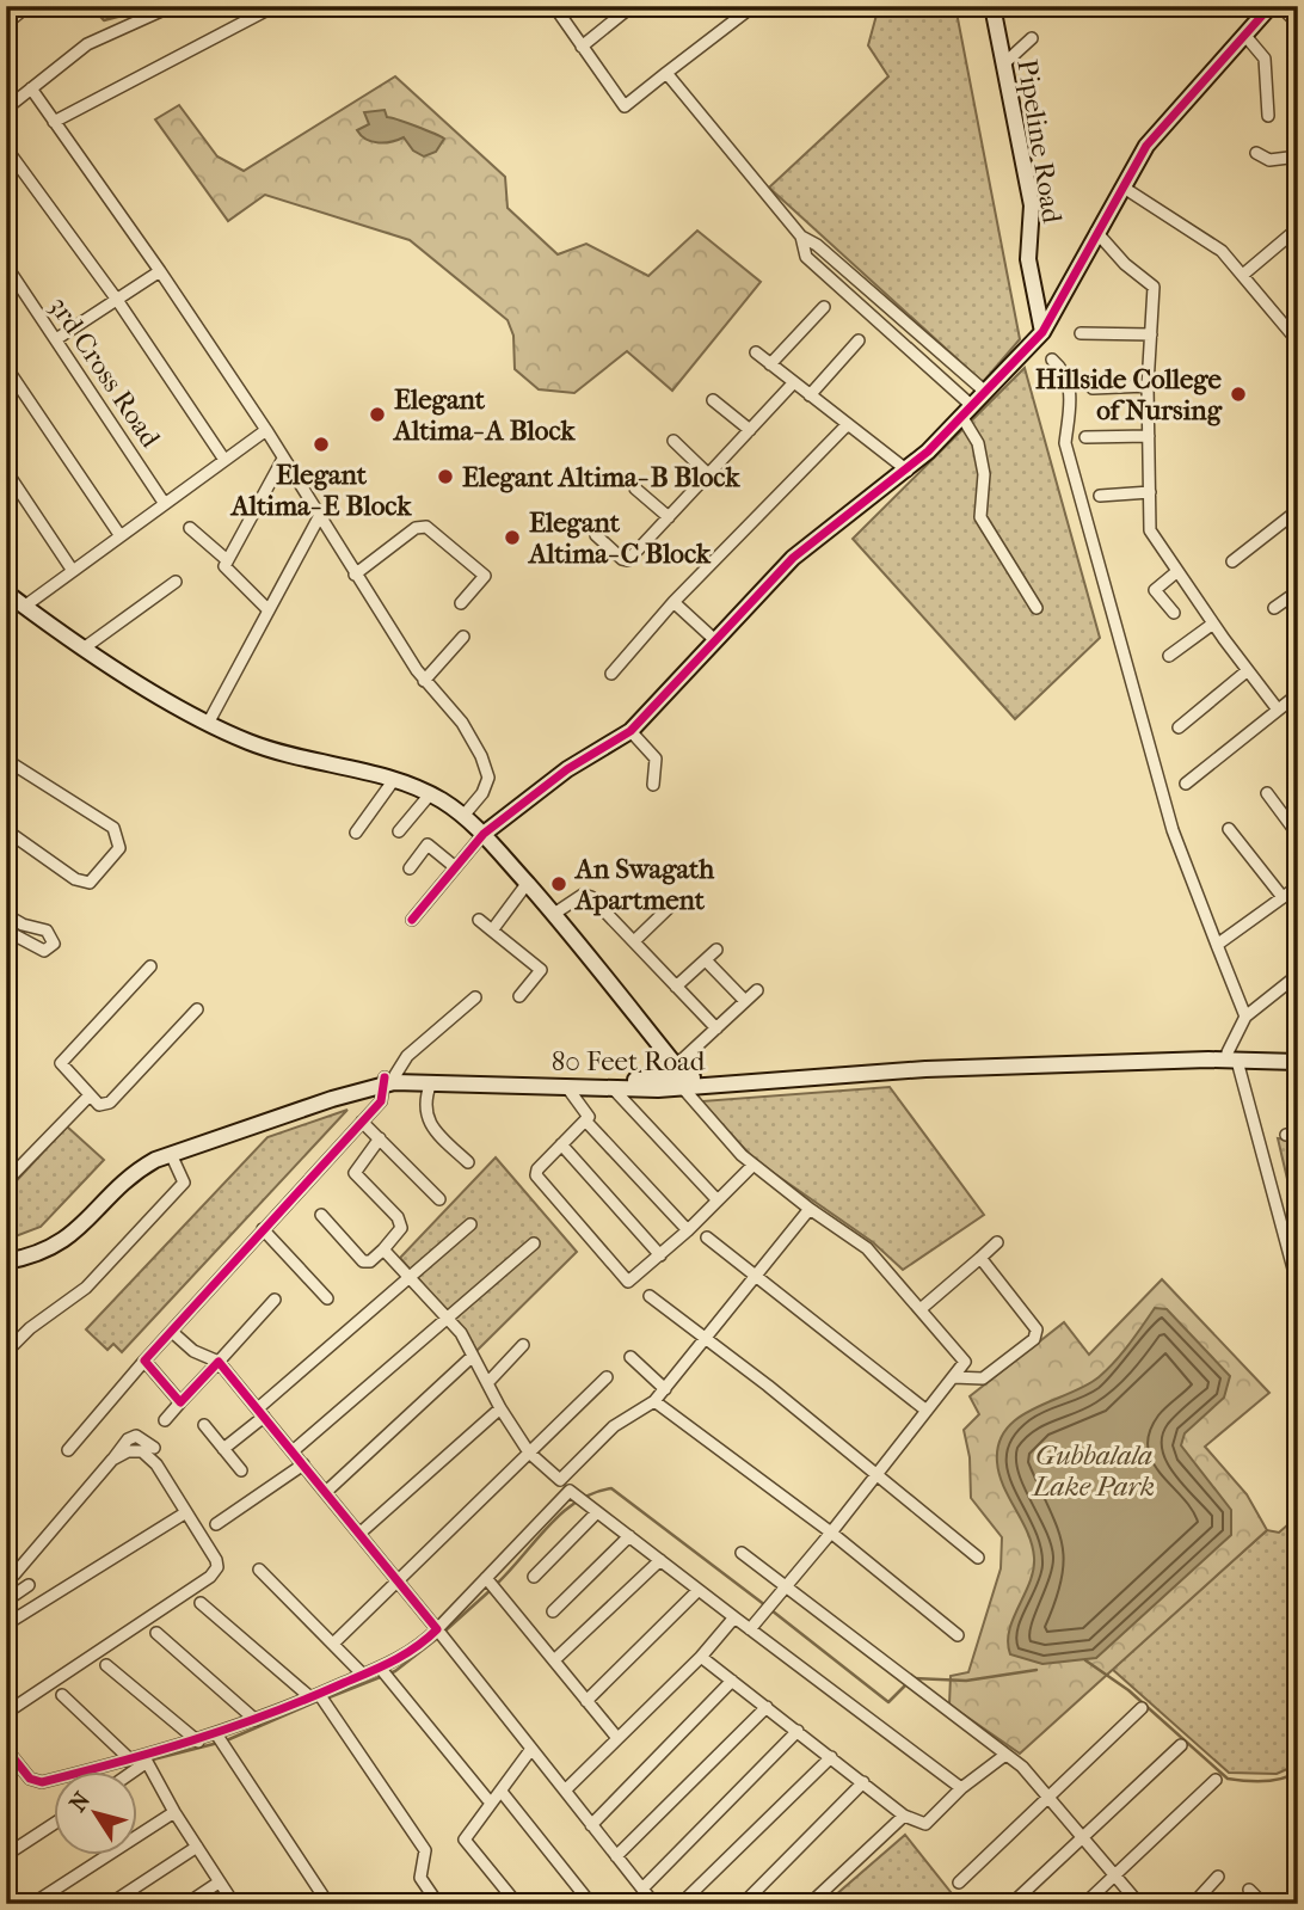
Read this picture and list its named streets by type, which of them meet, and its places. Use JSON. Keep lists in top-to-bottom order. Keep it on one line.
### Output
{"streets":{"street":["Pipeline Road","3rd Cross Road","80 Feet Road"]},"parks":["Gubbalala Lake Park"],"places":["Hillside College of Nursing","Elegant Altima- A Block","Elegant Altima- E Block","Elegant Altima- B Block","Elegant Altima- C Block","An Swagath Apartment"],"north":"top left"}
